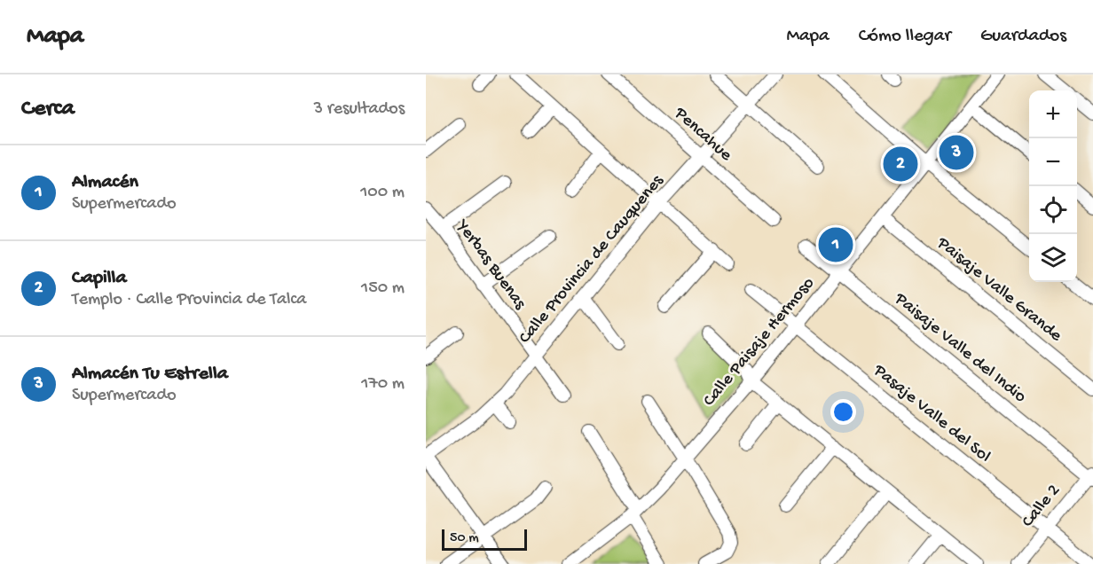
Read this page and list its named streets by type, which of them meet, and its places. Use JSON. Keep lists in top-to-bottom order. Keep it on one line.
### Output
{"streets":{"street":["Pencahue","Calle Provincia de Cauquenes","Yerbas Buenas","Paisaje Valle Grande","Calle Paisaje Hermoso","Paisaje Valle del Indio","Pasaje Valle del Sol","Calle 2"]},"crossings":[["Pencahue","Calle Provincia de Cauquenes"],["Calle Provincia de Cauquenes","Yerbas Buenas"],["Paisaje Valle Grande","Calle Paisaje Hermoso"],["Calle Paisaje Hermoso","Paisaje Valle del Indio"],["Calle Paisaje Hermoso","Pasaje Valle del Sol"],["Paisaje Valle del Indio","Calle 2"],["Pasaje Valle del Sol","Calle 2"]],"scale_bar":"50 m","page":{"header":"Mapa","nav":["Mapa","Cómo llegar","Guardados"],"heading":["Cerca","3 resultados"],"map_buttons":["+","−"],"pins":["3","2","1"],"list":[{"mark":"1","name":"Almacén","note":"Supermercado","value":"100 m"},{"mark":"2","name":"Capilla","note":"Templo · Calle Provincia de Talca","value":"150 m"},{"mark":"3","name":"Almacén Tu Estrella","note":"Supermercado","value":"170 m"}],"scale":"50 m"}}
